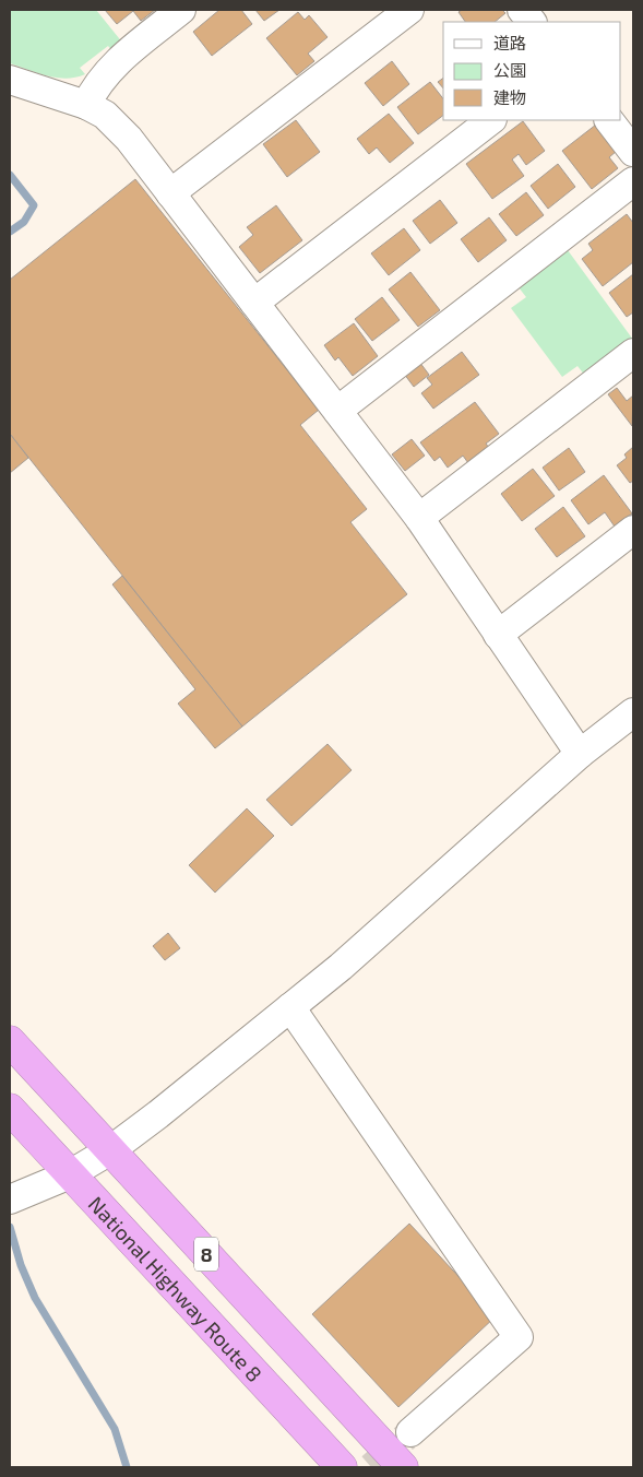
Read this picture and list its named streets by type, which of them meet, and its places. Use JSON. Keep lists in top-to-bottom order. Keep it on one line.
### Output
{"streets":{"highway":["8","National Highway Route 8"]},"legend":["道路","公園","建物"]}
